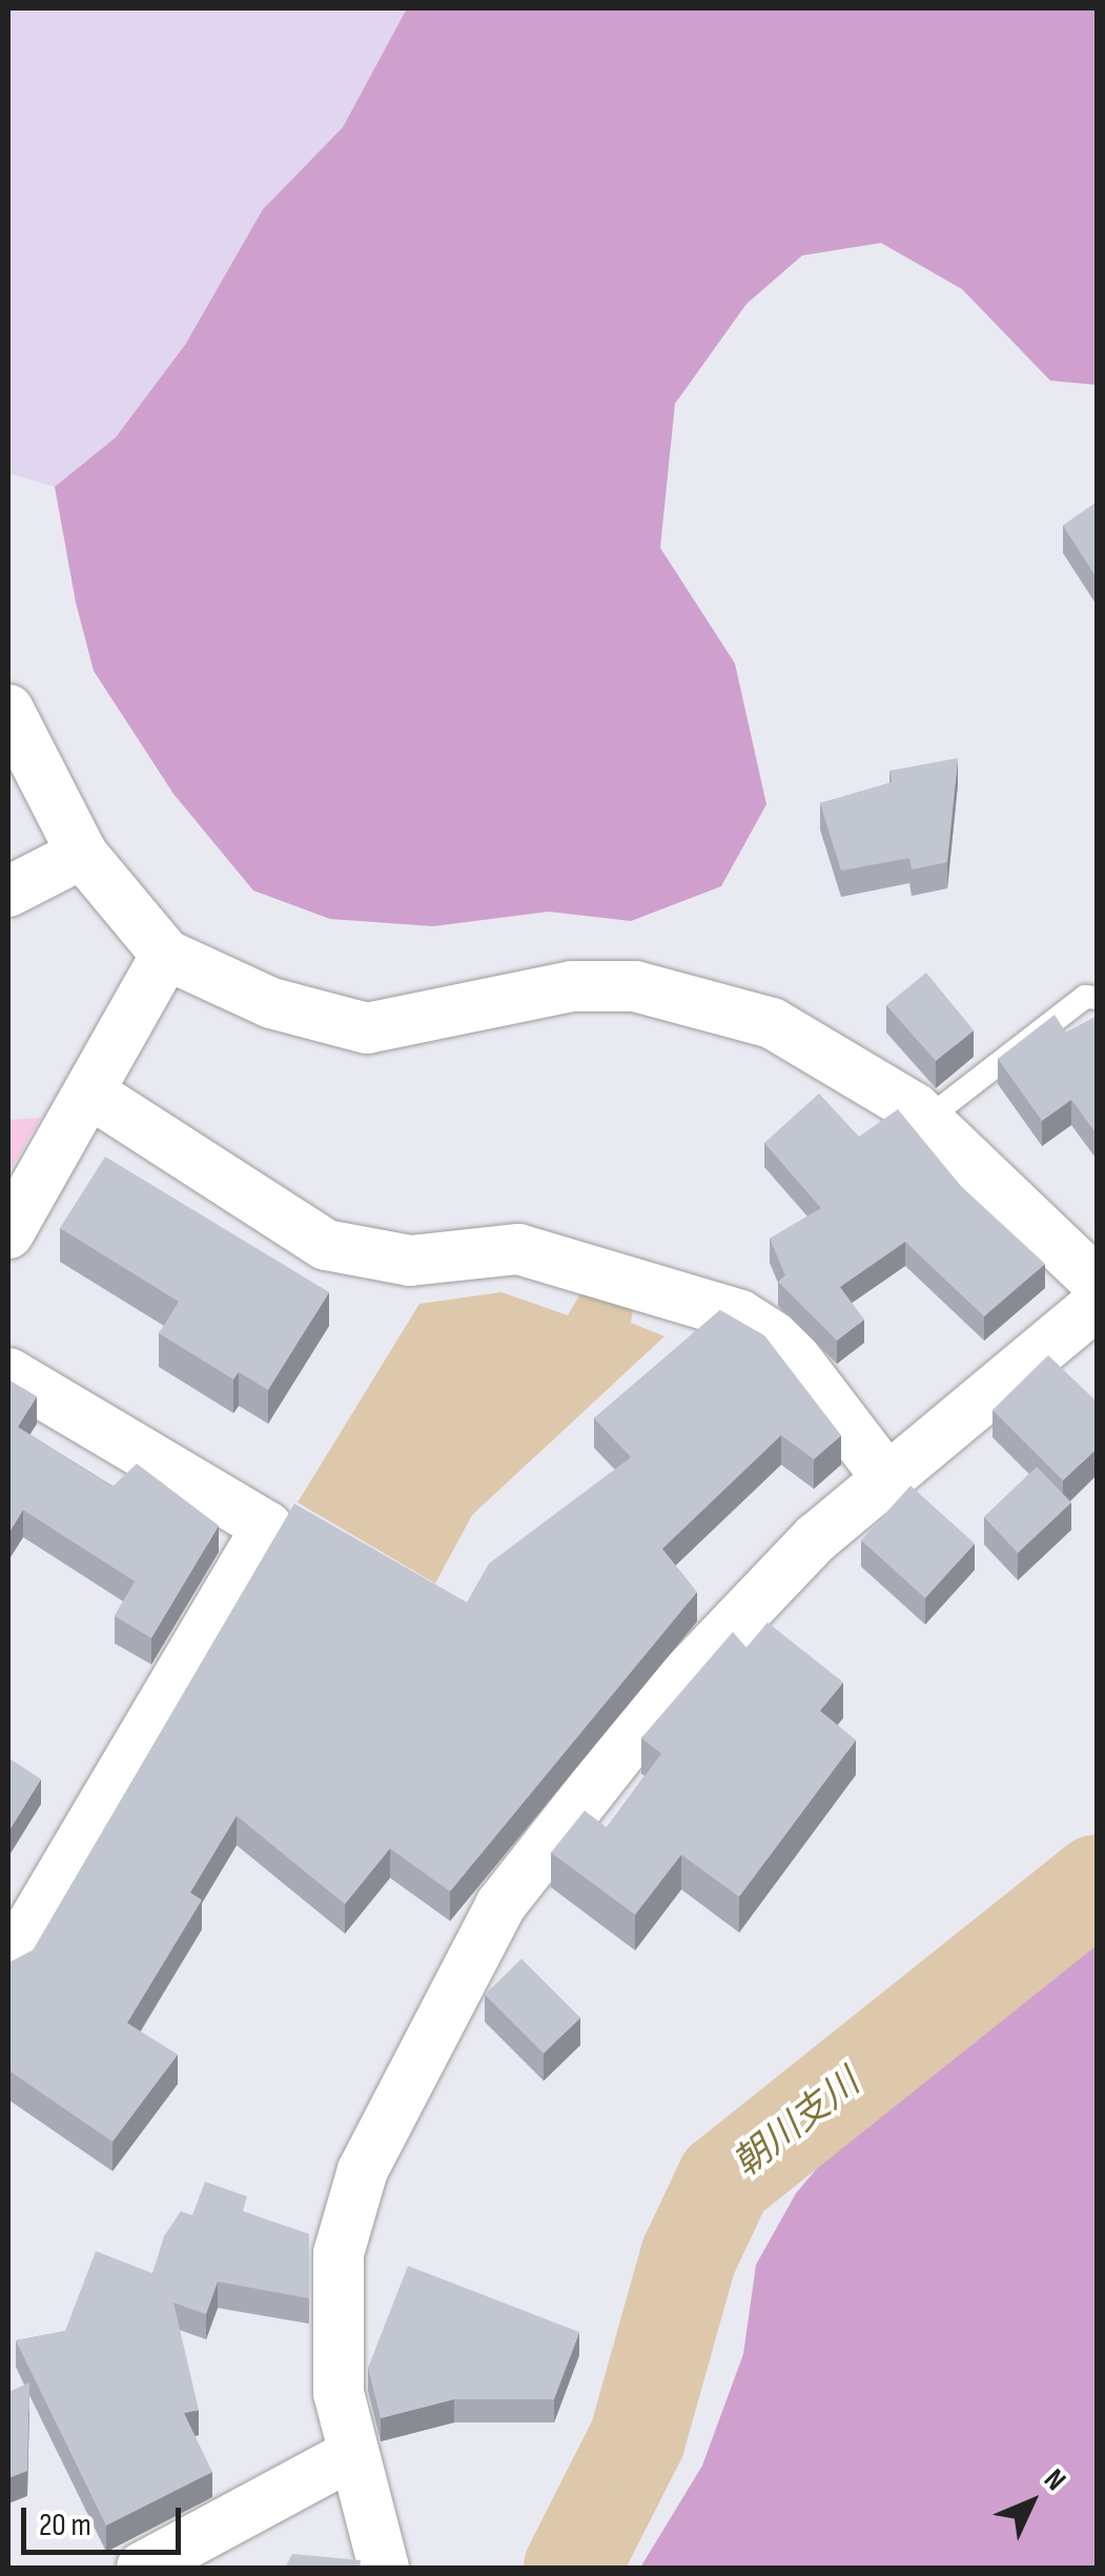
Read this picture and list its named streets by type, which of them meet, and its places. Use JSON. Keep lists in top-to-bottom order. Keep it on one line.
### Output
{"water":["朝川支川"],"scale_bar":"20 m","north":"top right"}
